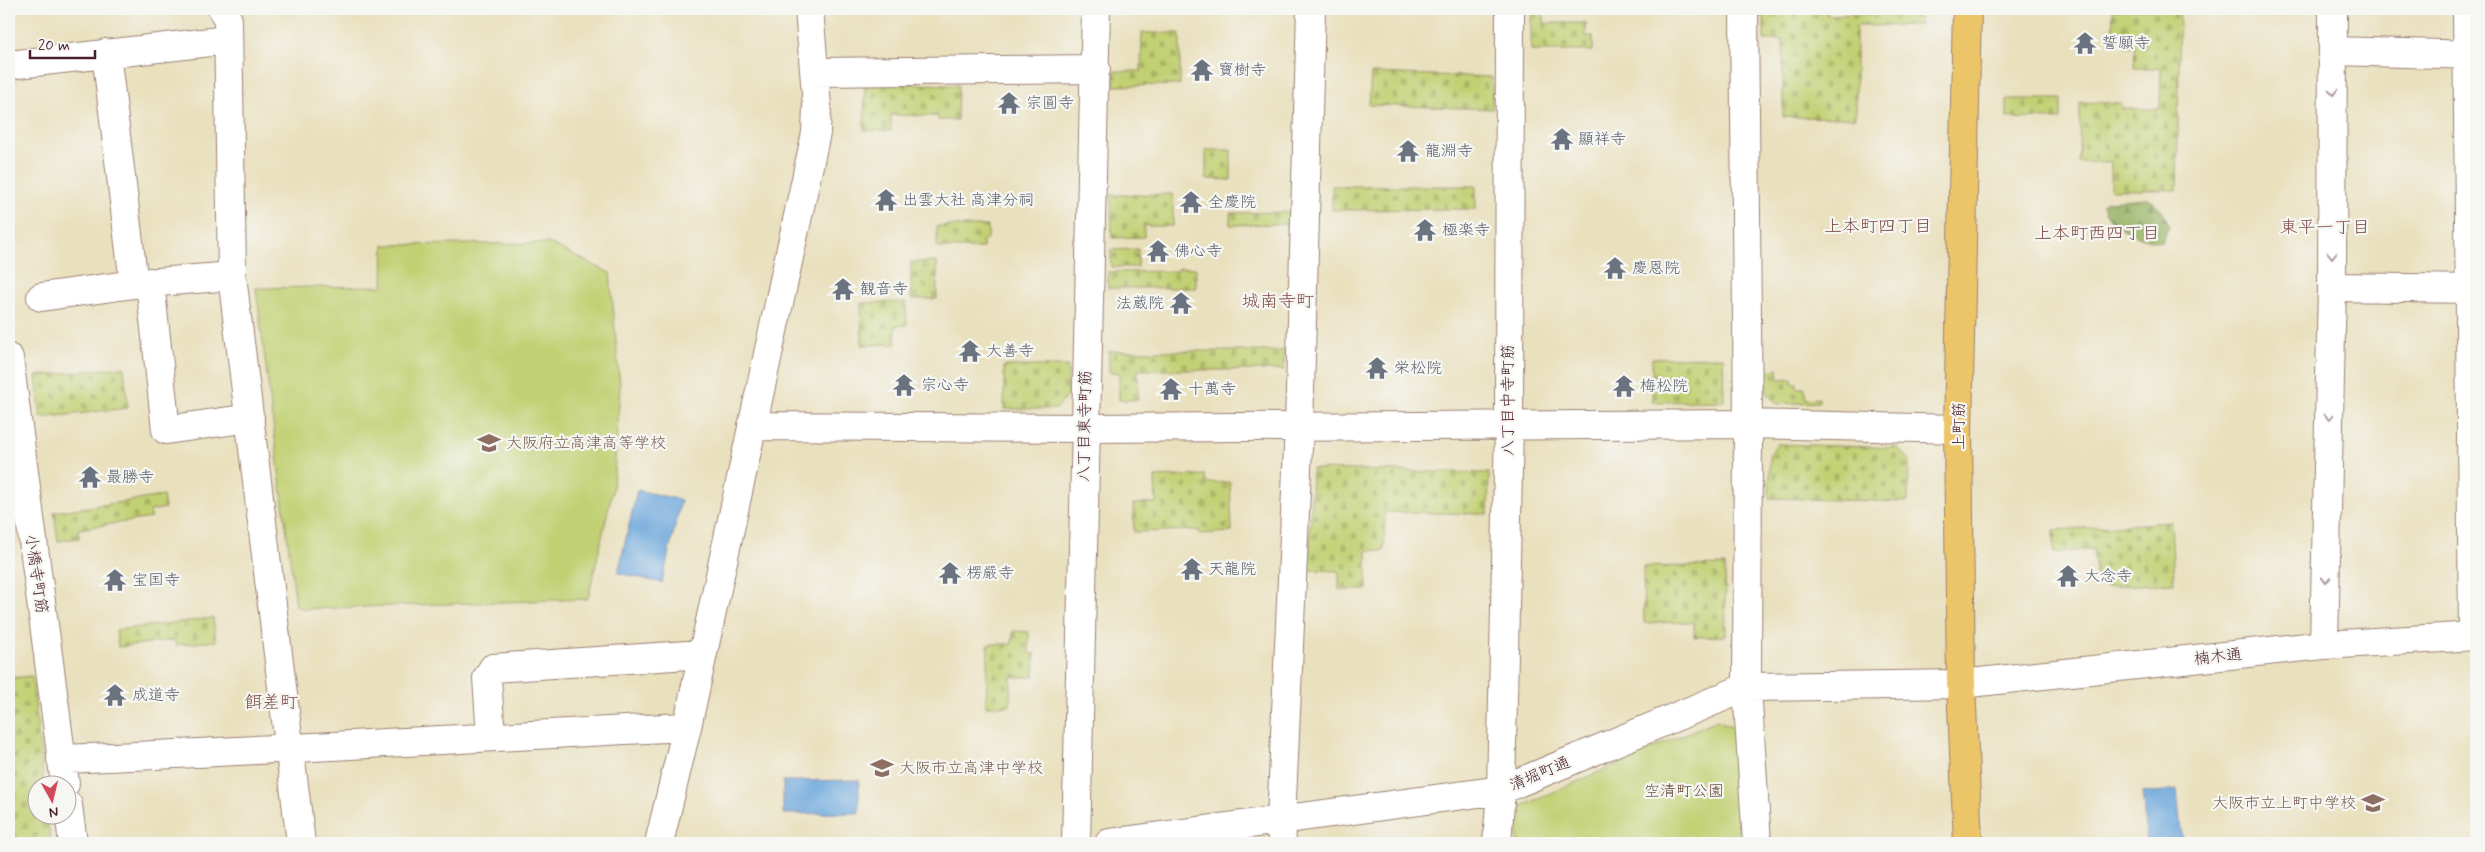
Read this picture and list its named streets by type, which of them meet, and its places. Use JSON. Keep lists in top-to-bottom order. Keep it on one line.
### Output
{"streets":{"main road":["上町筋"],"street":["八丁目中寺町筋","八丁目東寺町筋","小橋寺町筋","楠木通","清堀町通"]},"crossings":[["八丁目中寺町筋","清堀町通"],["上町筋","楠木通"],["上町筋","清堀町通"],["楠木通","清堀町通"]],"districts":["上本町四丁目","東平一丁目","上本町西四丁目","城南寺町","餌差町"],"parks":["空清町公園"],"places":{"temple":["誓願寺","寶樹寺","宗圓寺","顯祥寺","龍淵寺","出雲大社 高津分祠","全慶院","極楽寺","佛心寺","慶恩院","観音寺","法蔵院","大善寺","栄松院","宗心寺","梅松院","十萬寺","最勝寺","天龍院","楞嚴寺","大念寺","宝国寺","成道寺"],"school or university":["大阪府立高津高等学校","大阪市立高津中学校","大阪市立上町中学校"]},"scale_bar":"20 m","north":"bottom"}
